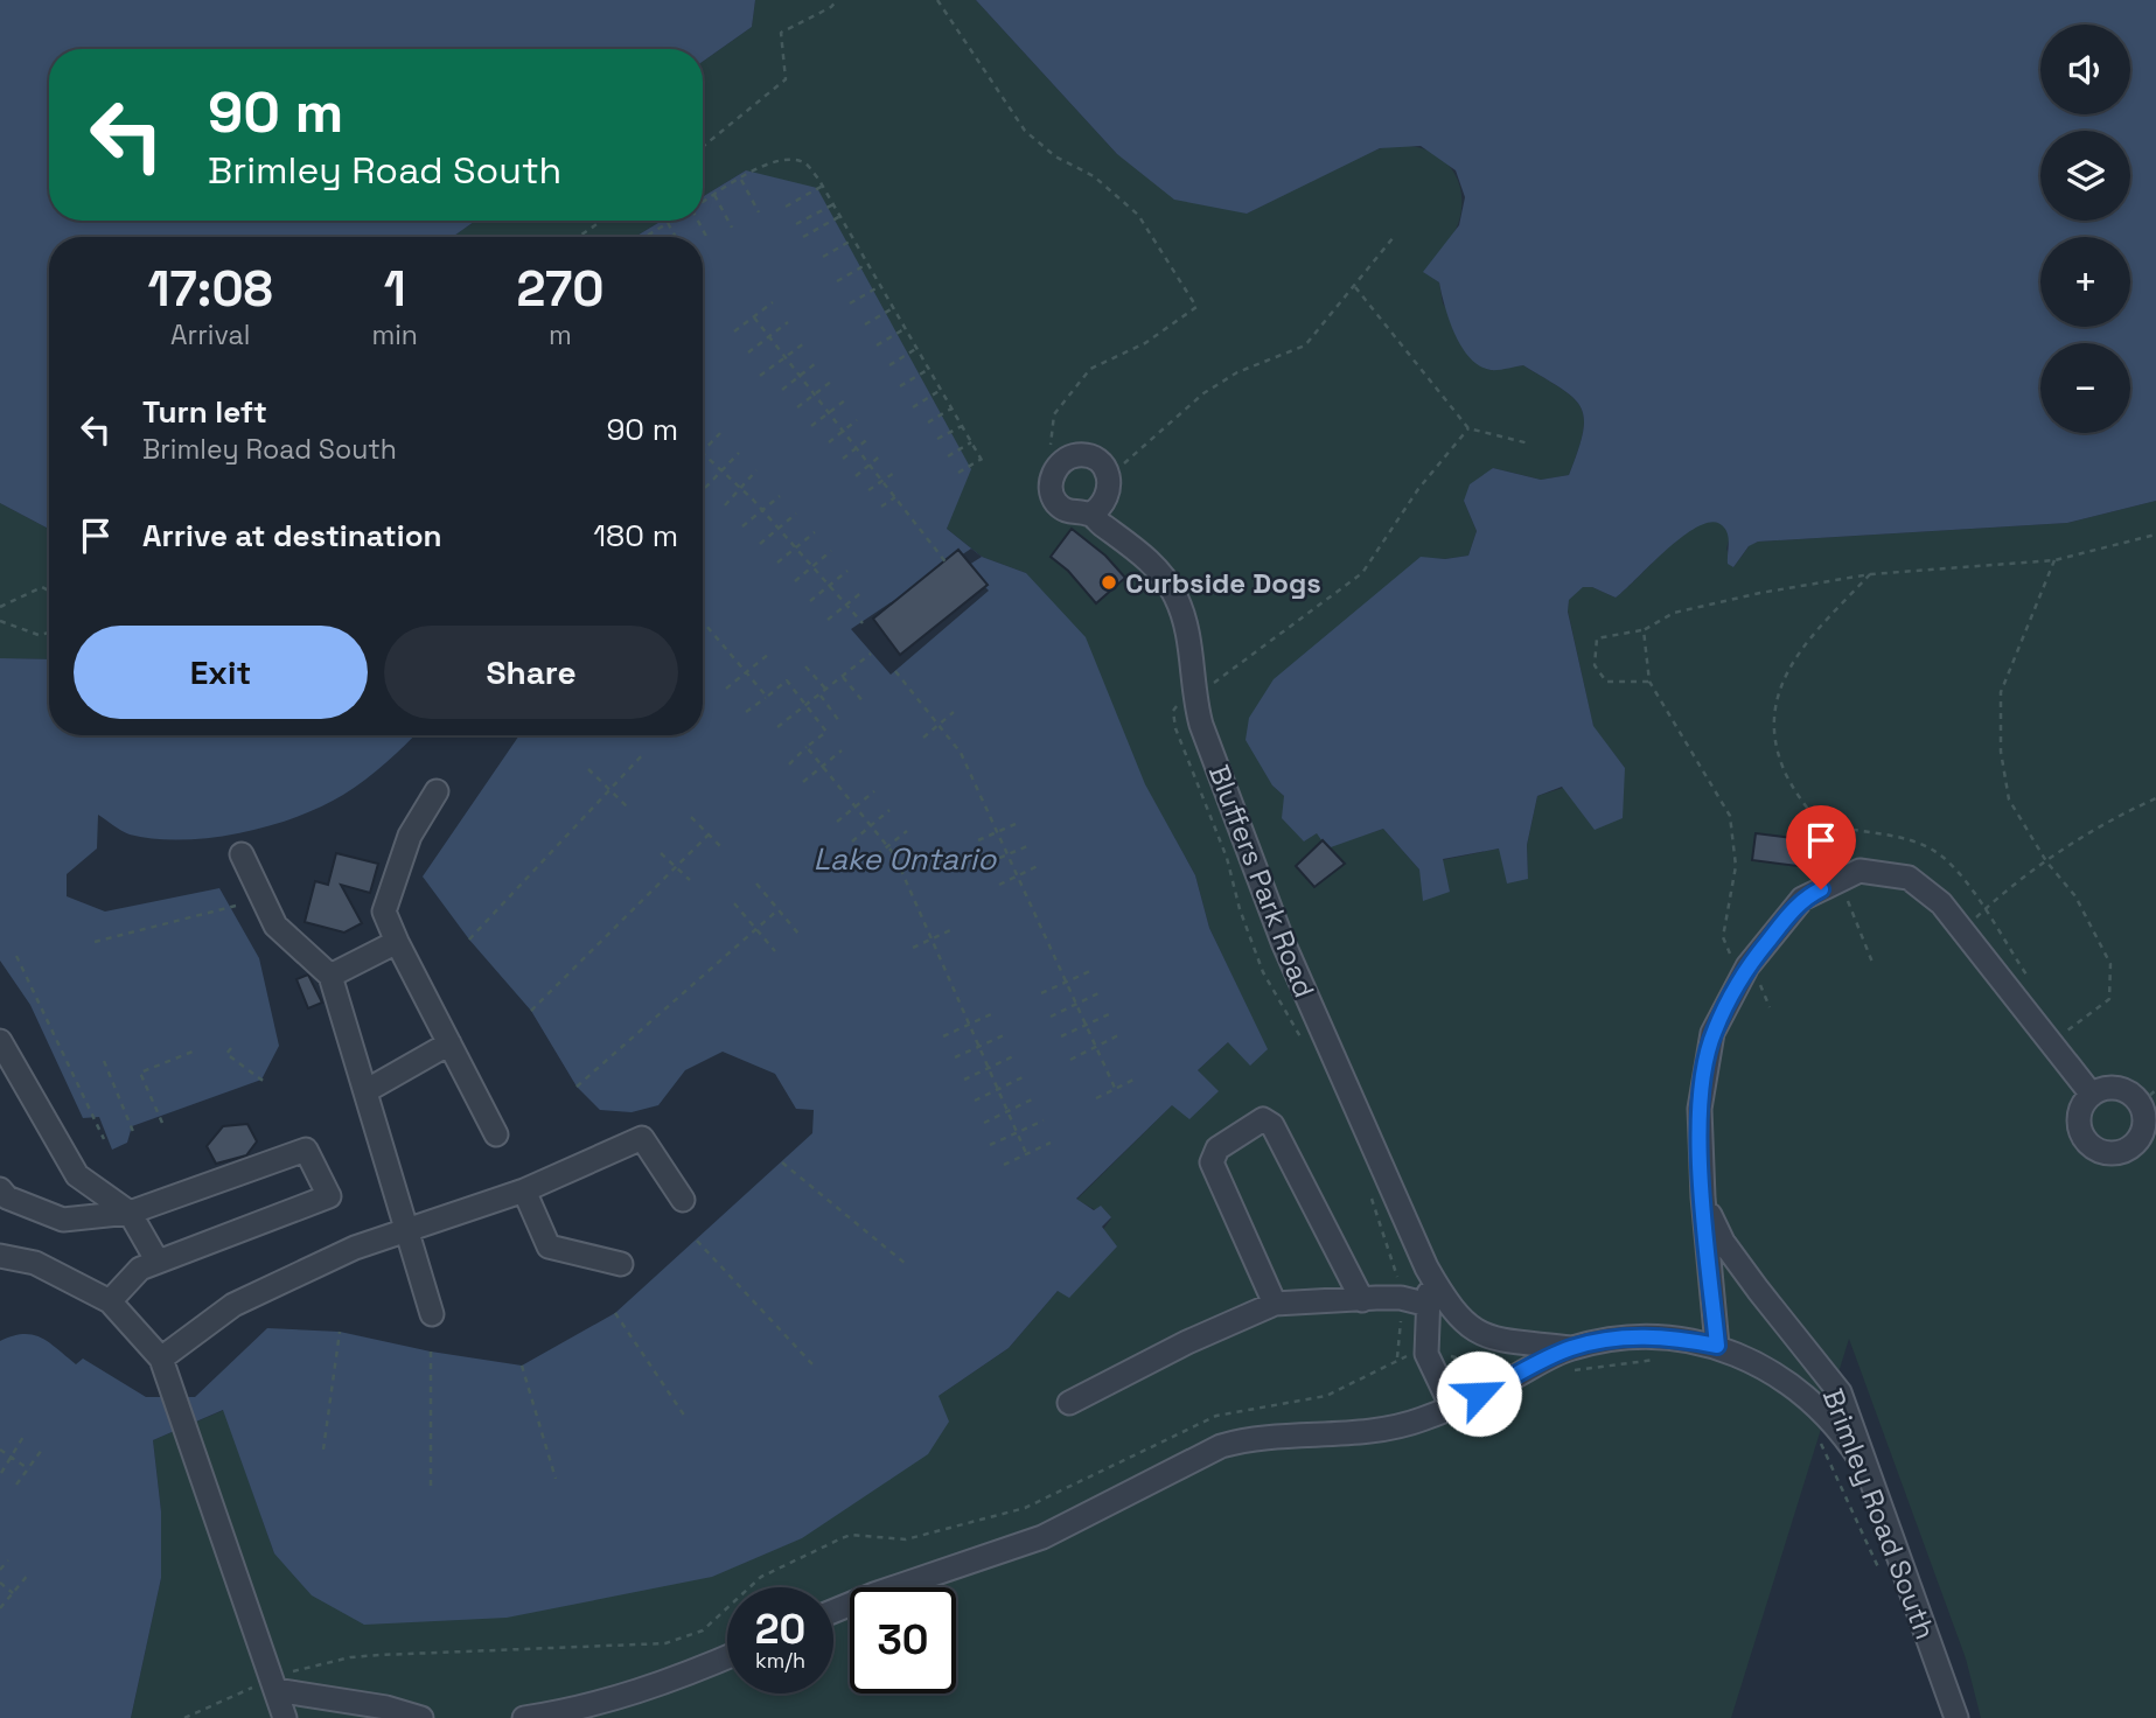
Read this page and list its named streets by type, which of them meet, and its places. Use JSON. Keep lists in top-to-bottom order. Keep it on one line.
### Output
{"streets":{"street":["Bluffers Park Road","Brimley Road South"]},"crossings":[["Bluffers Park Road","Brimley Road South"]],"water":["Lake Ontario"],"places":["Curbside Dogs"],"page":{"map_buttons":["+","−"],"turn":["90 m","Brimley Road South"],"eta":["17:08","Arrival","1","min","270","m"],"list":[{"name":"Turn left","note":"Brimley Road South","value":"90 m"},{"name":"Arrive at destination","value":"180 m"}],"buttons":["Exit","Share"],"speed":"20 km/h","limit":"30"}}
